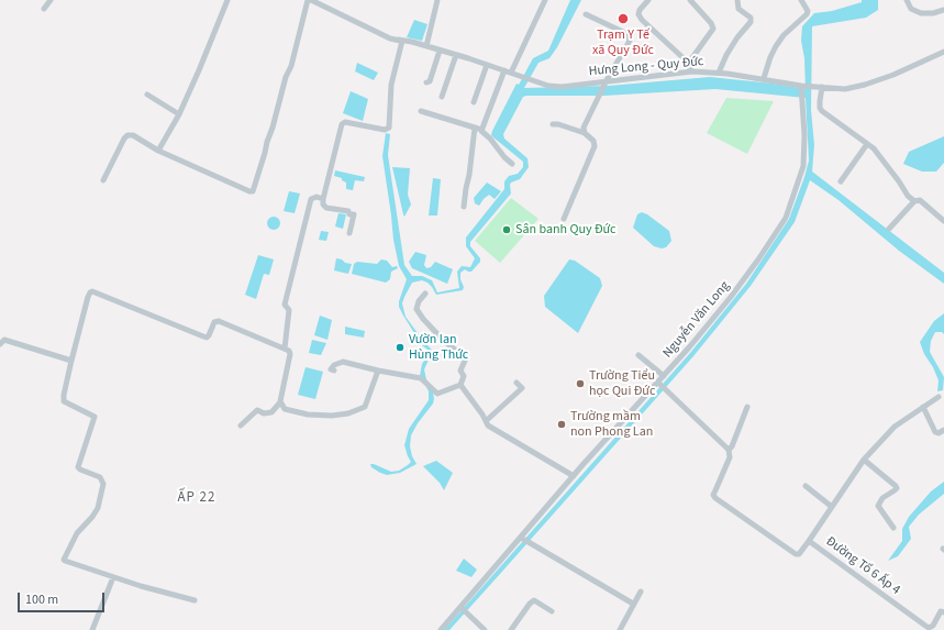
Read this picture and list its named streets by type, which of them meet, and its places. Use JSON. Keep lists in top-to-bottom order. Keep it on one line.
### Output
{"streets":{"street":["Hưng Long - Quy Đức","Nguyễn Văn Long","Đường Tổ 6 Ấp 4"]},"crossings":[["Hưng Long - Quy Đức","Nguyễn Văn Long"]],"districts":["ẤP 22"],"places":["Trạm Y Tế xã Quy Đức","Sân banh Quy Đức","Vườn lan Hùng Thức","Trường Tiểu học Qui Đức","Trường mầm non Phong Lan"],"scale_bar":"100 m"}
